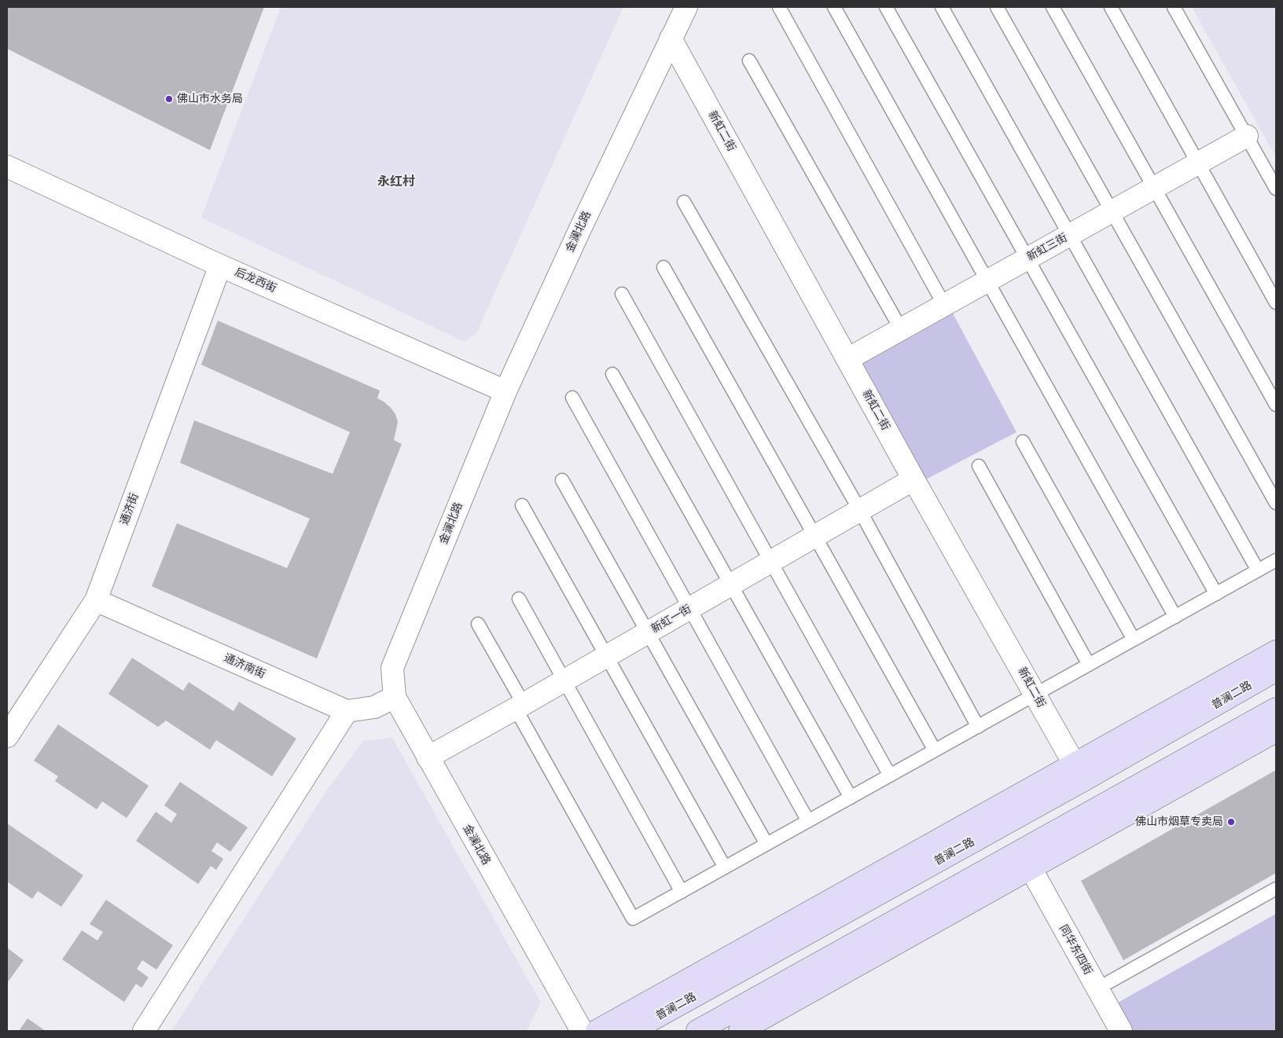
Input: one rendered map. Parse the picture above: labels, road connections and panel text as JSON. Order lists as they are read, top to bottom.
{
  "streets": {
    "main road": ["普澜二路"],
    "street": [
      "新虹二街",
      "金澜北路",
      "新虹三街",
      "后龙西街",
      "通济街",
      "新虹一街",
      "通济南街",
      "同华东四街"
    ]
  },
  "crossings": [
    ["新虹二街", "金澜北路"],
    ["新虹二街", "新虹三街"],
    ["新虹二街", "新虹一街"],
    ["新虹二街", "普澜二路"],
    ["金澜北路", "后龙西街"],
    ["金澜北路", "新虹一街"],
    ["后龙西街", "通济街"],
    ["通济街", "通济南街"]
  ],
  "districts": ["永红村"],
  "places": ["佛山市水务局", "佛山市烟草专卖局"]
}
